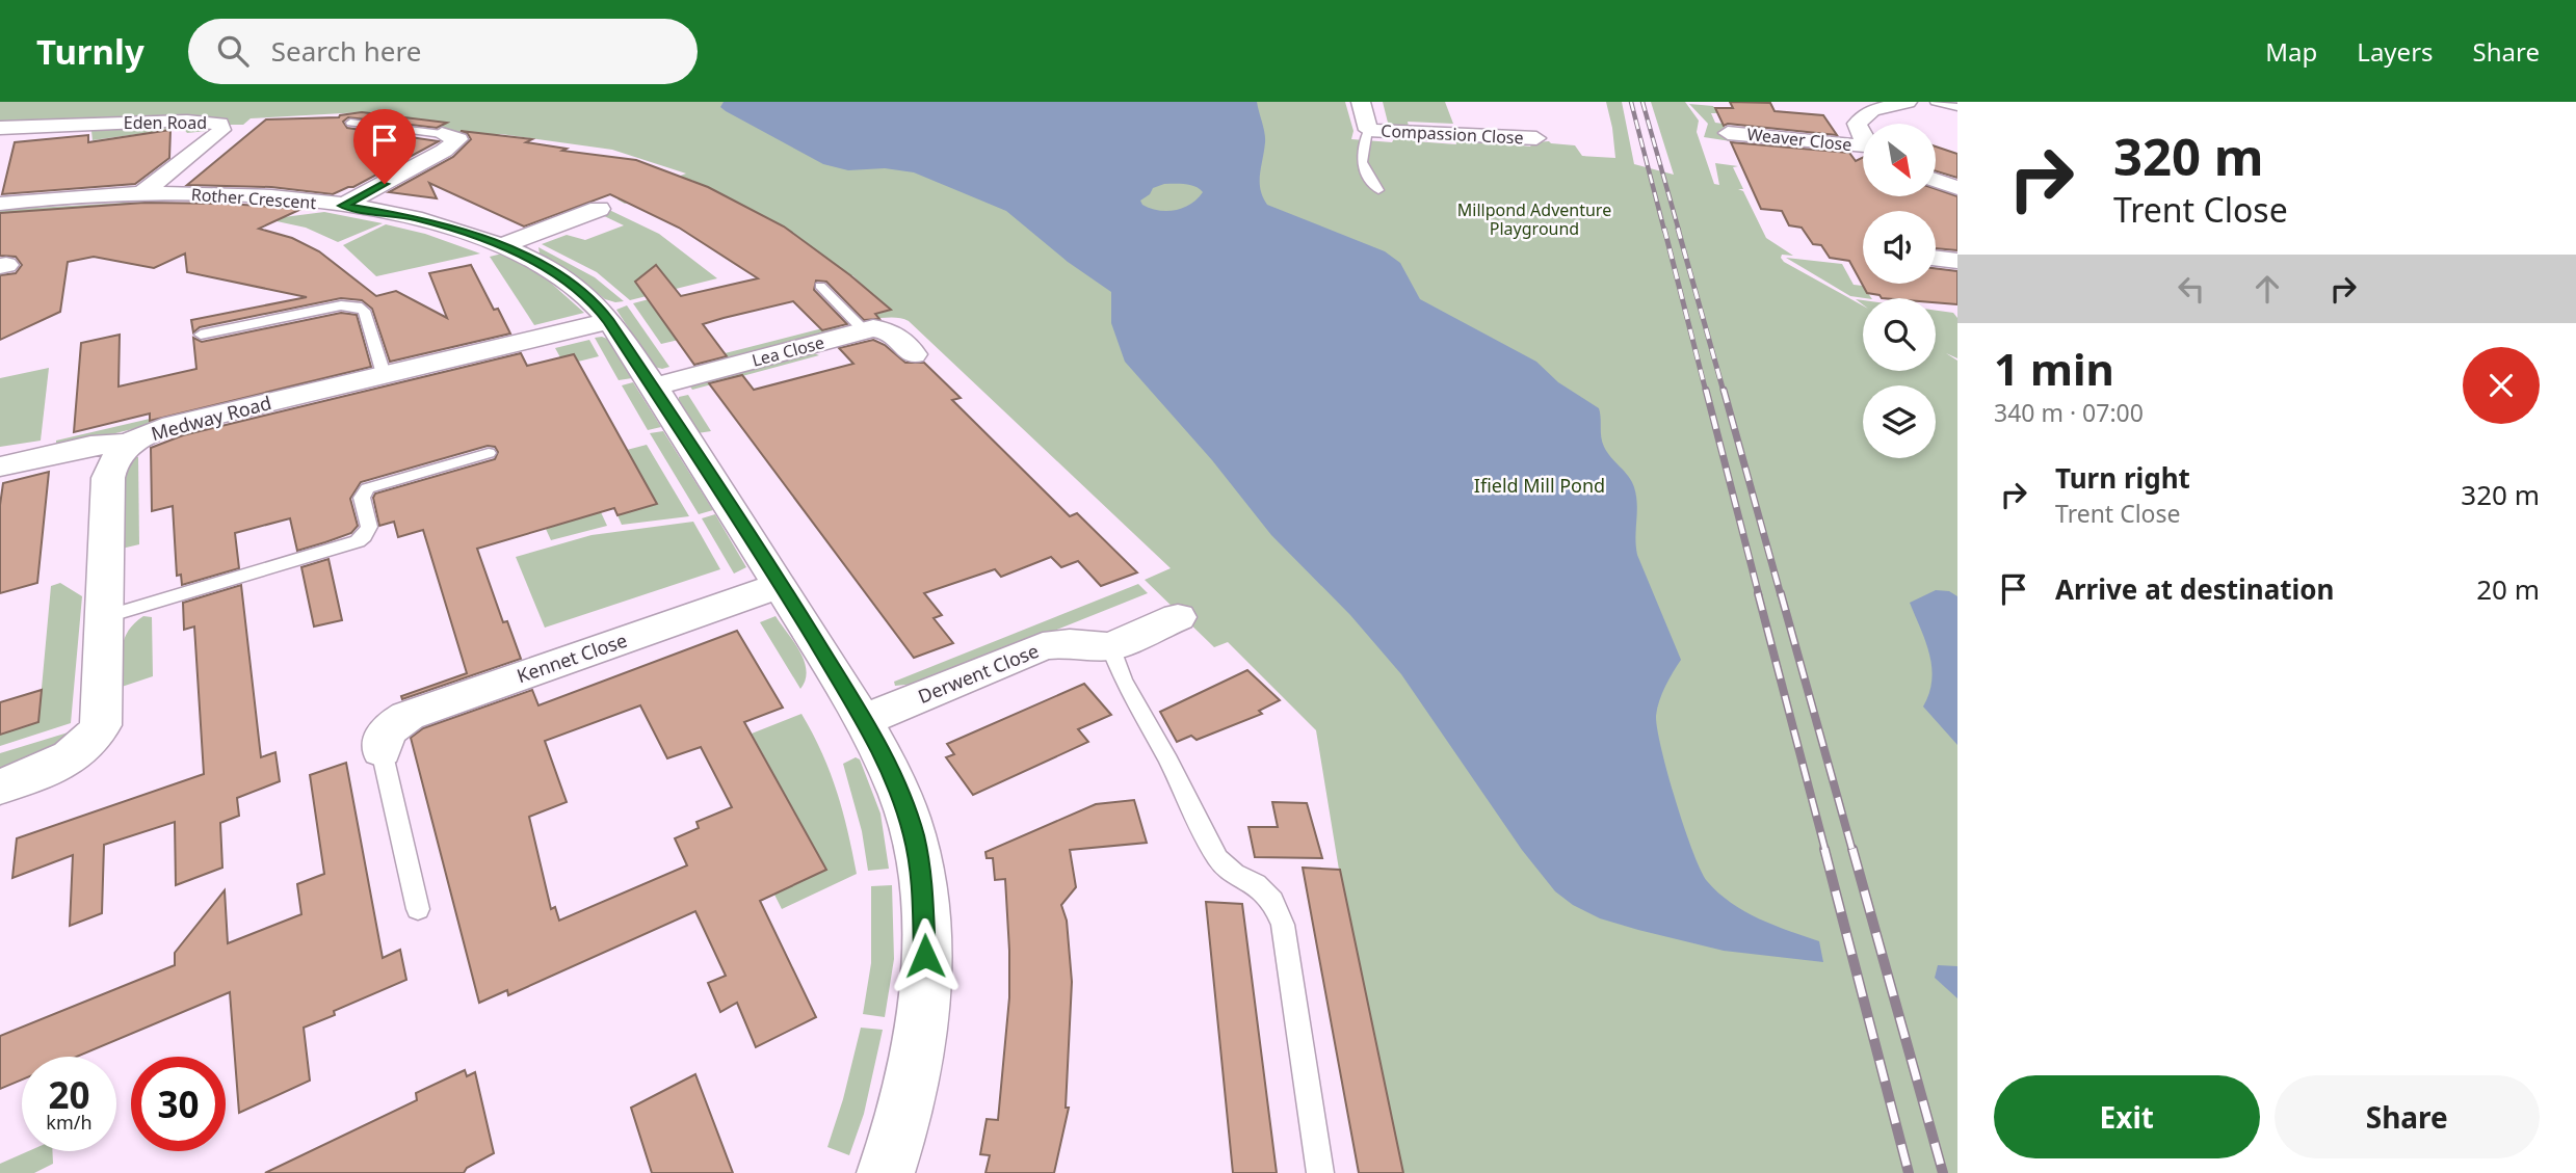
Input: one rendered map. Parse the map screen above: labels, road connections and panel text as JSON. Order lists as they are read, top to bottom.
{
  "streets": {
    "street": [
      "Eden Road",
      "Compassion Close",
      "Weaver Close",
      "Rother Crescent",
      "Lea Close",
      "Medway Road",
      "Kennet Close",
      "Derwent Close"
    ]
  },
  "crossings": [
    ["Eden Road", "Rother Crescent"],
    ["Rother Crescent", "Lea Close"],
    ["Rother Crescent", "Medway Road"],
    ["Rother Crescent", "Kennet Close"],
    ["Rother Crescent", "Derwent Close"]
  ],
  "parks": ["Millpond Adventure Playground", "Ifield Mill Pond"],
  "north": "bottom right",
  "page": {
    "header": "Turnly",
    "search": "Search here",
    "nav": ["Map", "Layers", "Share"],
    "turn": ["320 m", "Trent Close"],
    "heading": ["1 min", "340 m · 07:00"],
    "list": [
      {
        "name": "Turn right",
        "note": "Trent Close",
        "value": "320 m"
      },
      {
        "name": "Arrive at destination",
        "value": "20 m"
      }
    ],
    "speed": "20 km/h",
    "limit": "30",
    "buttons": ["Exit", "Share"]
  }
}
